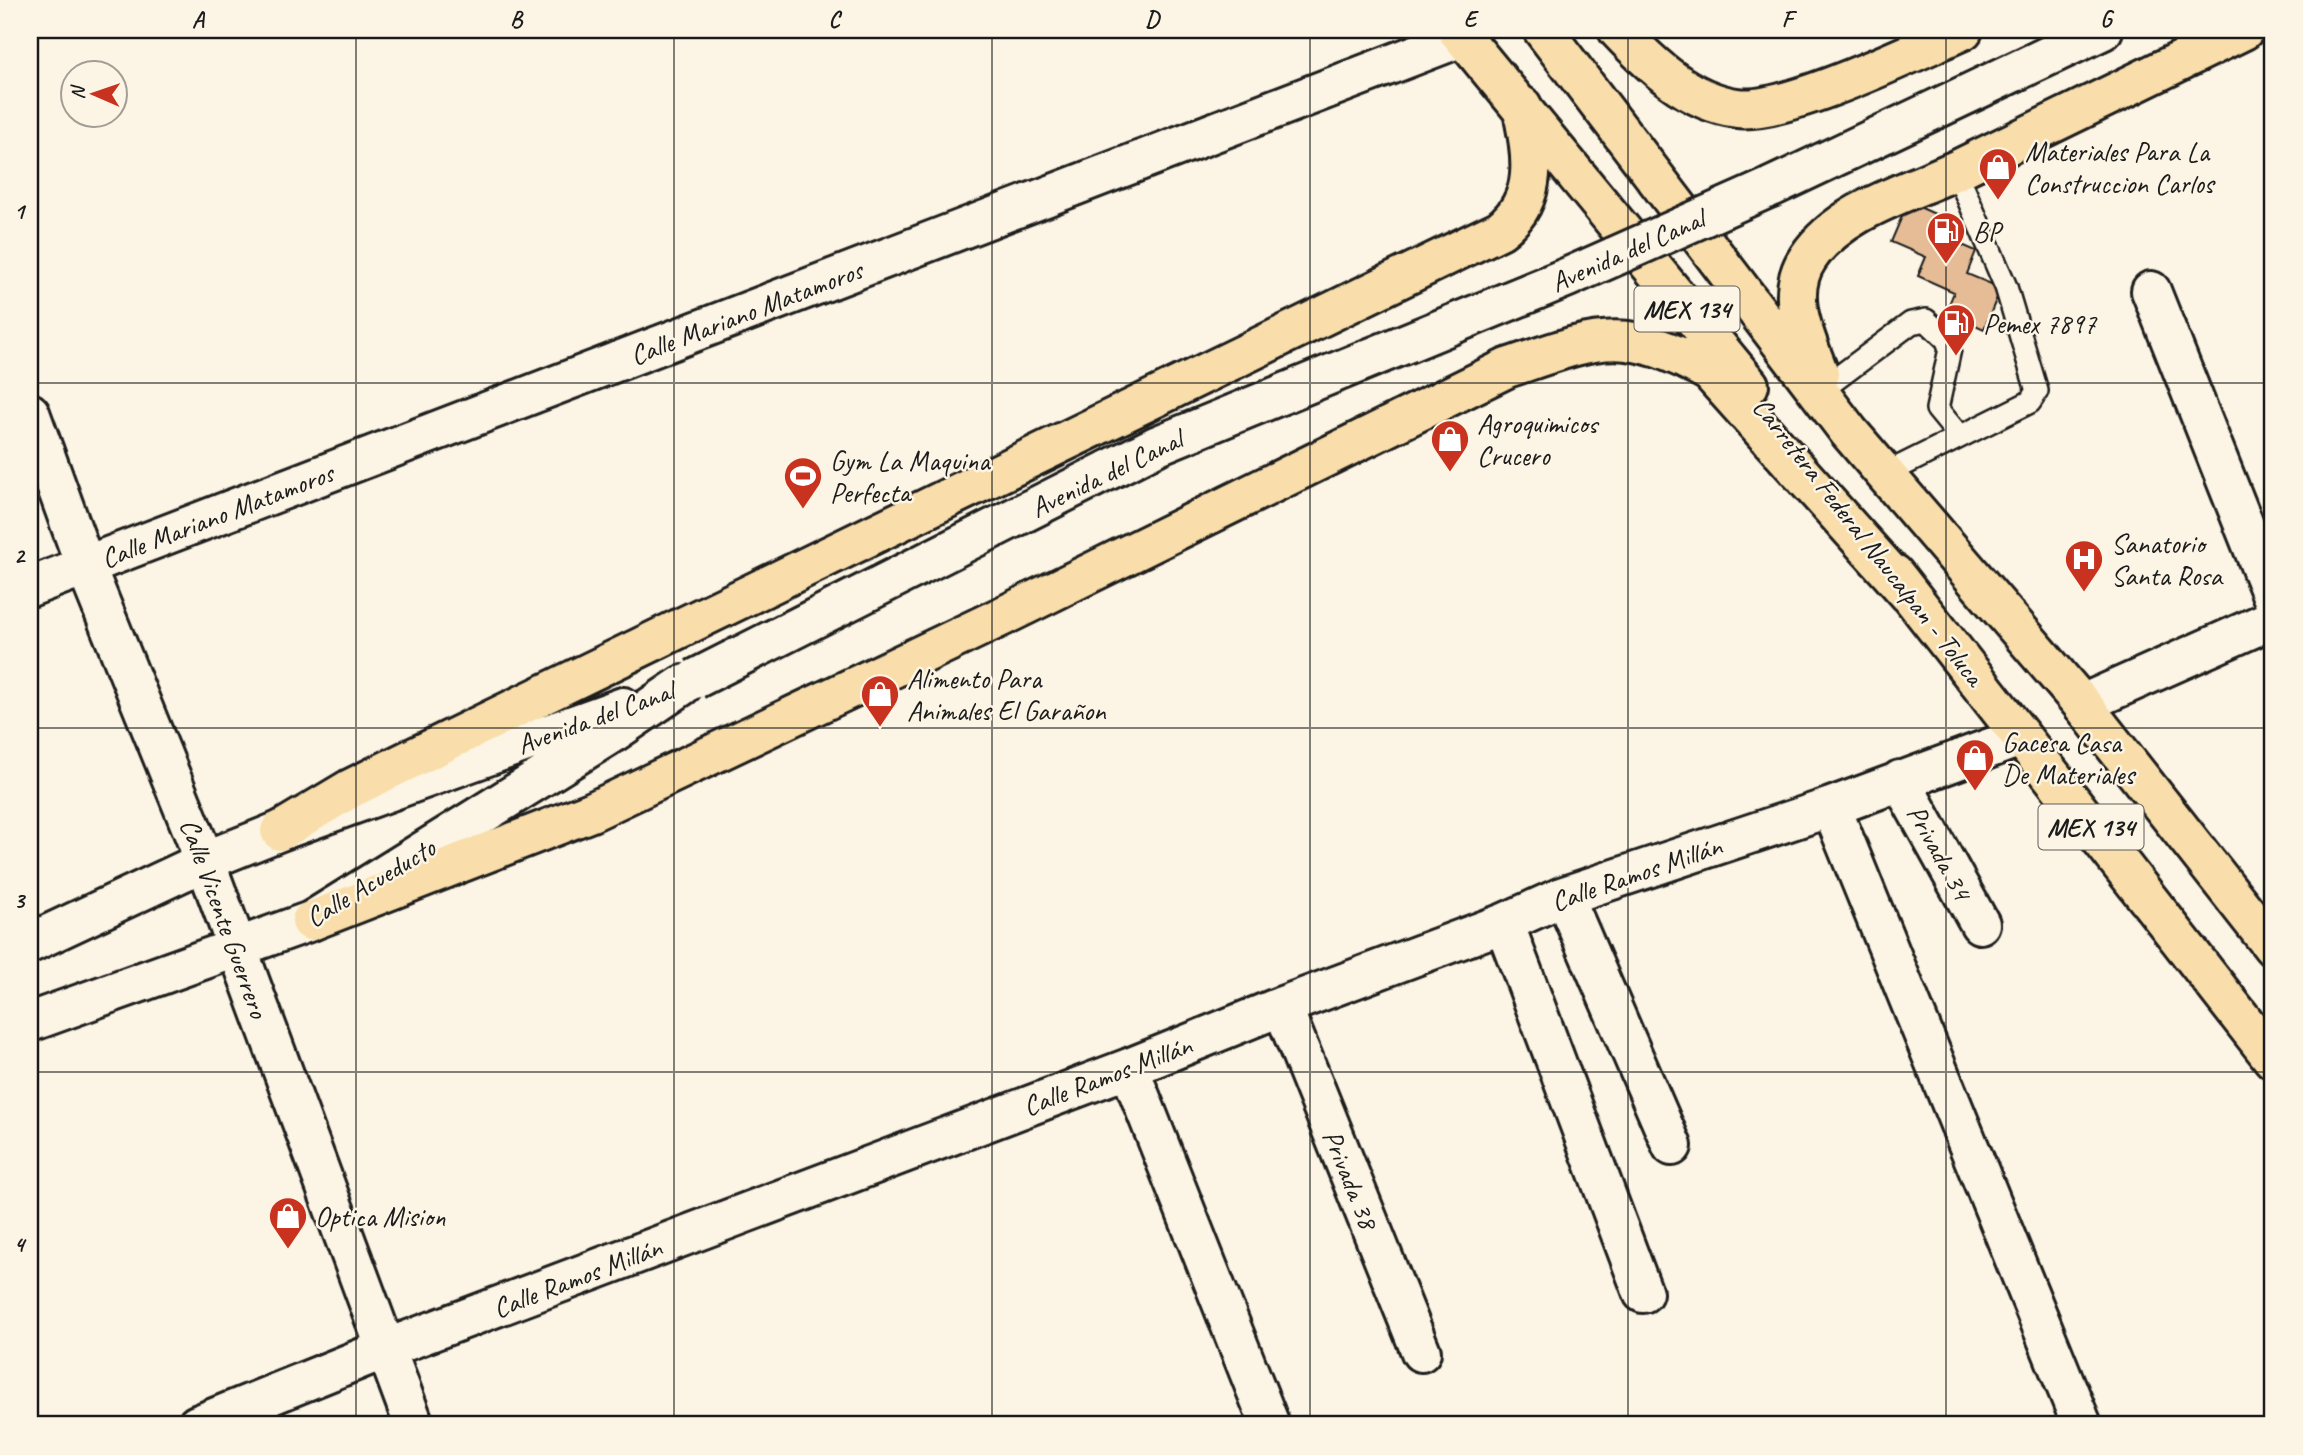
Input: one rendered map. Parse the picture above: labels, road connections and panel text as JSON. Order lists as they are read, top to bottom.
{
  "streets": {
    "main road": ["MEX 134", "Carretera Federal Naucalpan - Toluca"],
    "street": [
      "Avenida del Canal",
      "Calle Mariano Matamoros",
      "Privada 34",
      "Calle Ramos Millán",
      "Calle Acueducto",
      "Calle Vicente Guerrero",
      "Privada 38"
    ]
  },
  "crossings": [
    ["Avenida del Canal", "Calle Acueducto"],
    ["Avenida del Canal", "Calle Vicente Guerrero"],
    ["Calle Mariano Matamoros", "Carretera Federal Naucalpan - Toluca"],
    ["Calle Mariano Matamoros", "Calle Vicente Guerrero"],
    ["Carretera Federal Naucalpan - Toluca", "Calle Ramos Millán"],
    ["Privada 34", "Calle Ramos Millán"],
    ["Calle Ramos Millán", "Calle Vicente Guerrero"],
    ["Calle Ramos Millán", "Privada 38"],
    ["Calle Acueducto", "Calle Vicente Guerrero"]
  ],
  "places": {
    "shop": [
      "Materiales Para La Construccion Carlos",
      "Agroquimicos Crucero",
      "Alimento Para Animales El Garañon",
      "Gacesa Casa De Materiales",
      "Optica Mision"
    ],
    "fuel station": ["BP", "Pemex 7897"],
    "sports": ["Gym La Maquina Perfecta"],
    "hospital": ["Sanatorio Santa Rosa"]
  },
  "north": "left",
  "grid": {
    "columns": [
      "A",
      "B",
      "C",
      "D",
      "E",
      "F",
      "G"
    ],
    "rows": [
      "1",
      "2",
      "3",
      "4"
    ]
  }
}
